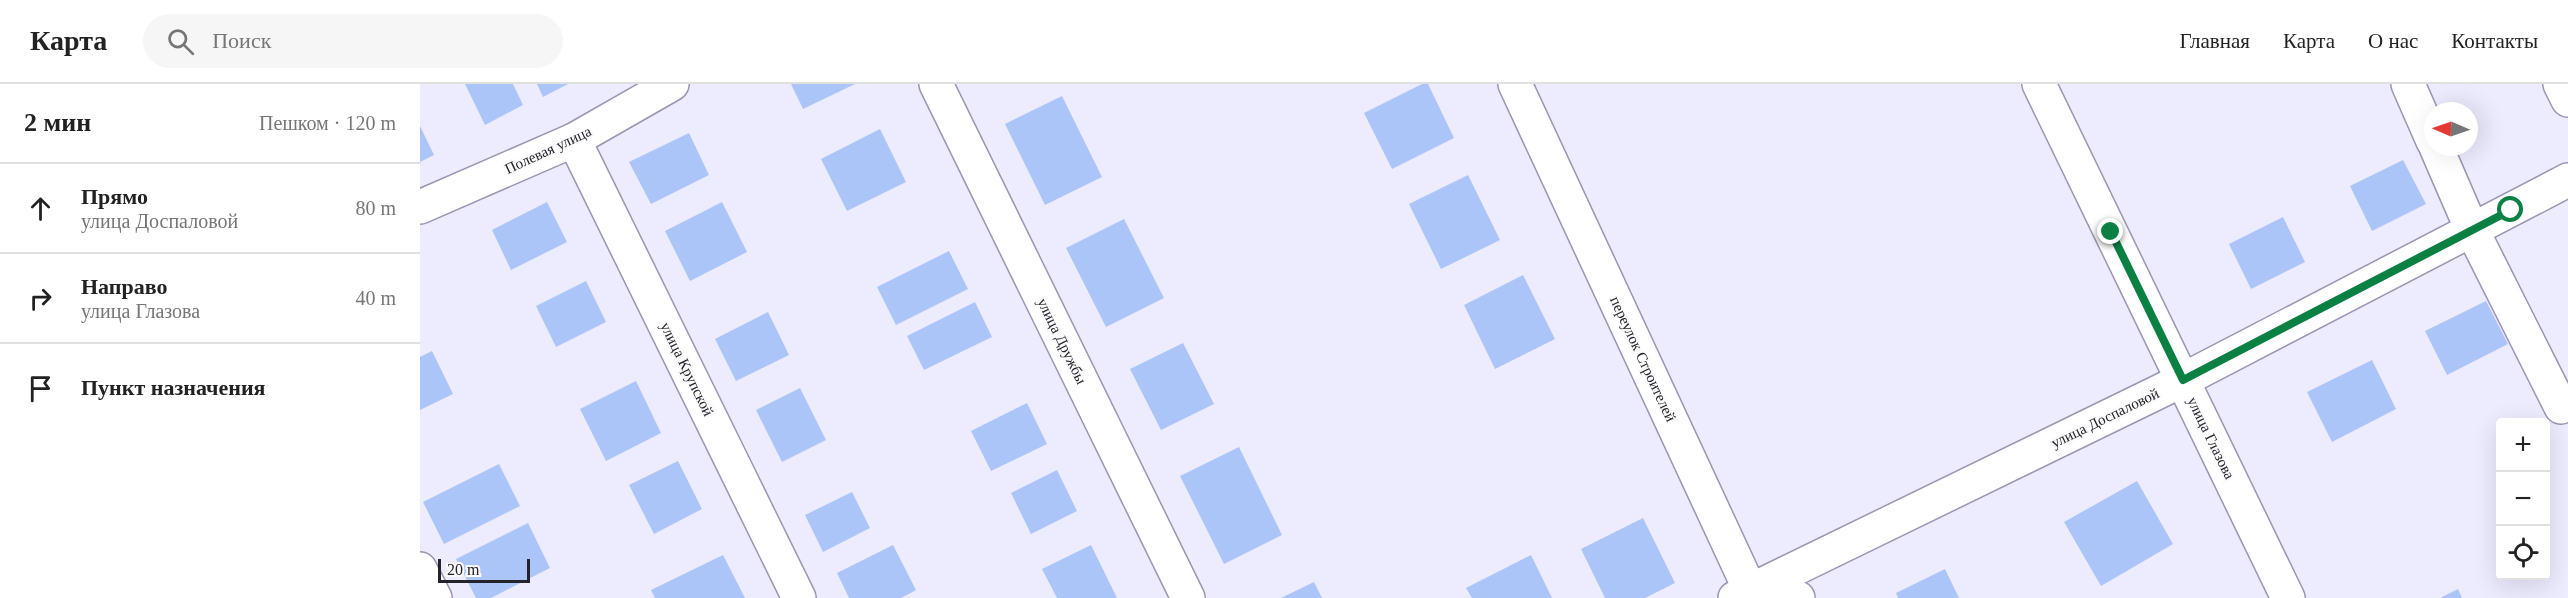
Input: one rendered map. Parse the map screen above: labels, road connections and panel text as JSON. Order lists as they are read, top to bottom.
{
  "streets": {
    "street": [
      "Полевая улица",
      "улица Дружбы",
      "переулок Строителей",
      "улица Крупской",
      "улица Доспаловой",
      "улица Глазова"
    ]
  },
  "crossings": [
    ["Полевая улица", "улица Крупской"],
    ["переулок Строителей", "улица Доспаловой"],
    ["улица Доспаловой", "улица Глазова"]
  ],
  "scale_bar": "20 m",
  "north": "left",
  "page": {
    "header": "Карта",
    "search": "Поиск",
    "nav": [
      "Главная",
      "Карта",
      "О нас",
      "Контакты"
    ],
    "heading": ["2 мин", "Пешком · 120 m"],
    "list": [
      ["Прямо", "улица Доспаловой", "80 m"],
      ["Направо", "улица Глазова", "40 m"],
      "Пункт назначения"
    ],
    "map_buttons": ["+", "−"],
    "scale": "20 m"
  }
}
